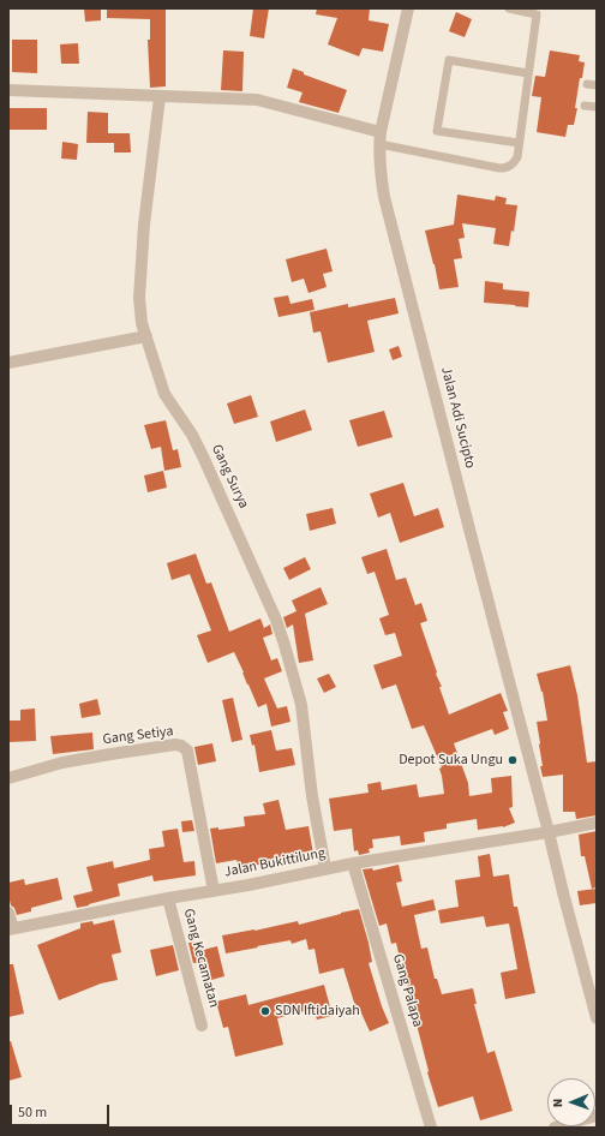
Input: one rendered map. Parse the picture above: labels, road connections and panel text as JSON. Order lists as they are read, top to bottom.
{
  "streets": {
    "street": [
      "Jalan Adi Sucipto",
      "Gang Surya",
      "Gang Setiya",
      "Jalan Bukittilung",
      "Gang Kecamatan",
      "Gang Palapa"
    ]
  },
  "crossings": [
    ["Jalan Adi Sucipto", "Jalan Bukittilung"],
    ["Gang Surya", "Jalan Bukittilung"],
    ["Gang Setiya", "Jalan Bukittilung"],
    ["Jalan Bukittilung", "Gang Kecamatan"],
    ["Jalan Bukittilung", "Gang Palapa"]
  ],
  "places": ["Depot Suka Ungu", "SDN Iftidaiyah"],
  "scale_bar": "50 m",
  "north": "left"
}
